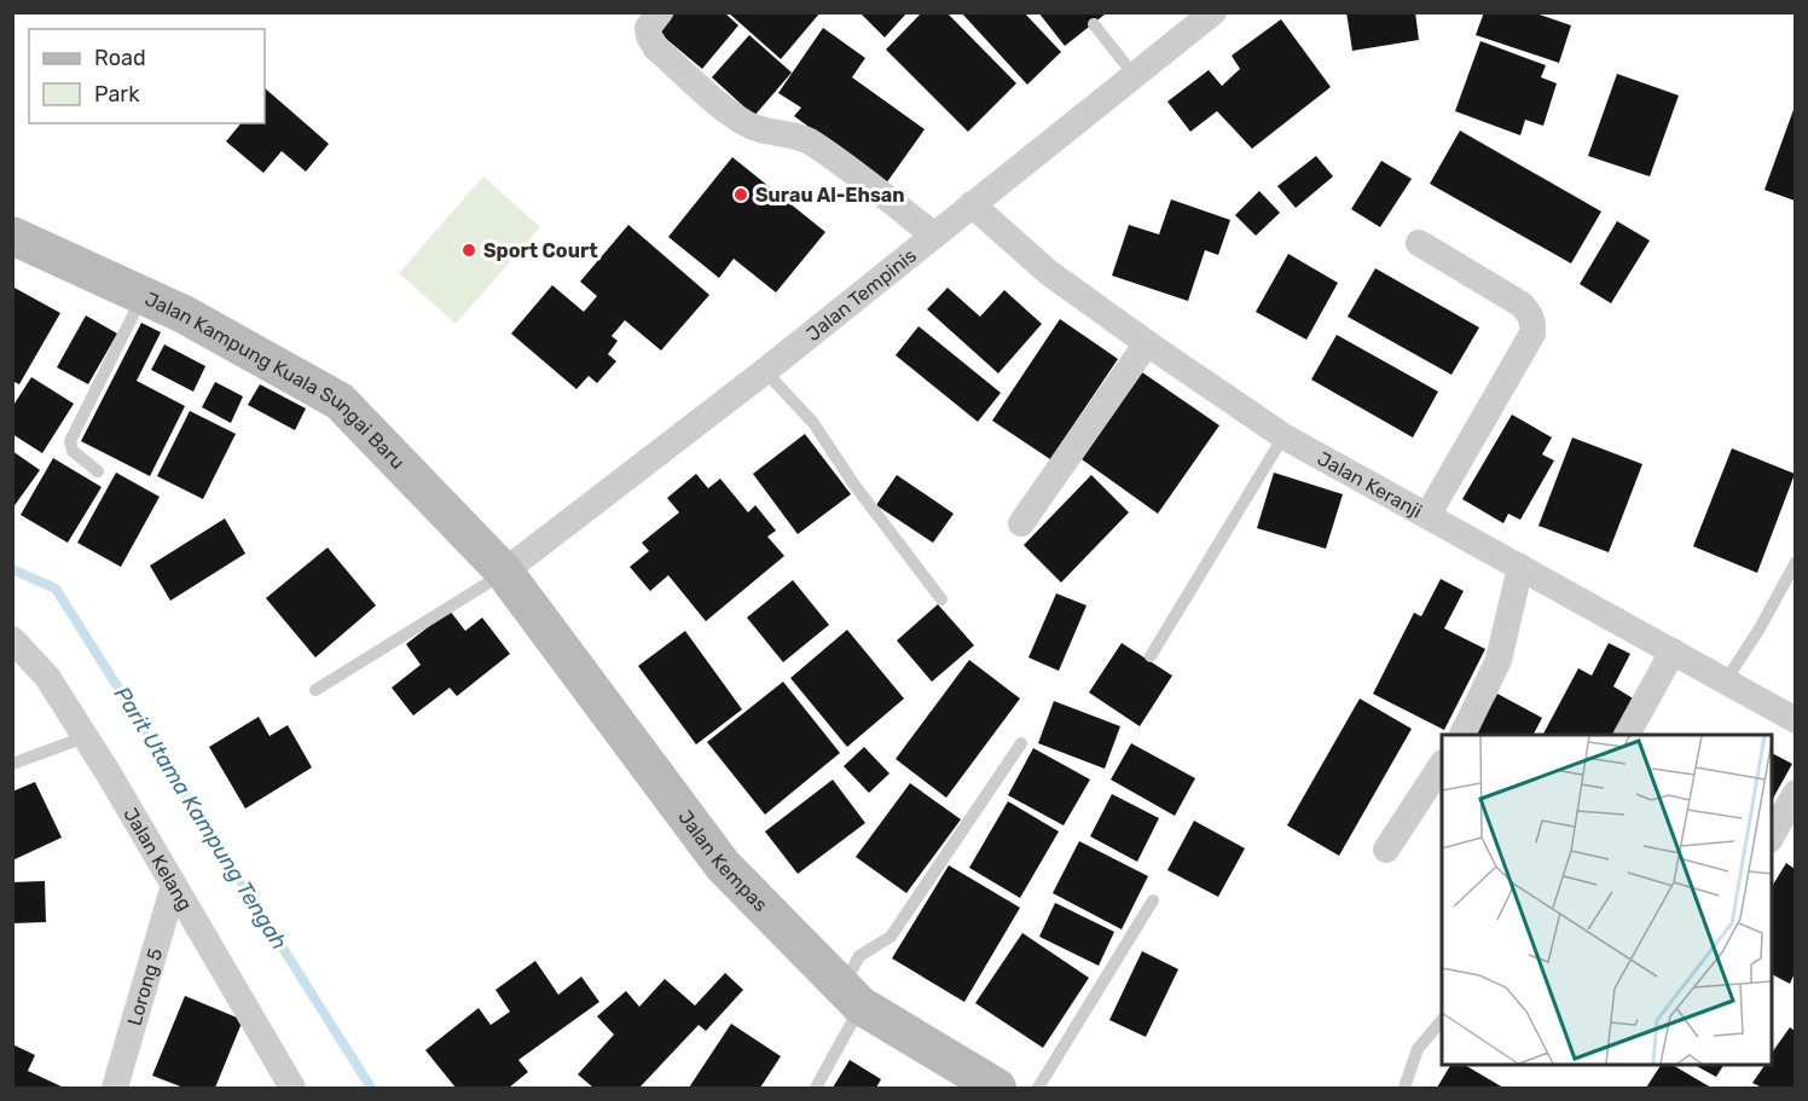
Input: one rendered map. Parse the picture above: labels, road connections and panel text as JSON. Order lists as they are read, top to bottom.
{
  "streets": {
    "street": [
      "Jalan Tempinis",
      "Jalan Kampung Kuala Sungai Baru",
      "Jalan Keranji",
      "Jalan Kempas",
      "Jalan Kelang",
      "Lorong 5"
    ]
  },
  "crossings": [
    ["Jalan Tempinis", "Jalan Kampung Kuala Sungai Baru"],
    ["Jalan Tempinis", "Jalan Keranji"],
    ["Jalan Tempinis", "Jalan Kempas"],
    ["Jalan Kampung Kuala Sungai Baru", "Jalan Kempas"],
    ["Jalan Kelang", "Lorong 5"]
  ],
  "water": ["Parit Utama Kampung Tengah"],
  "places": ["Surau Al-Ehsan", "Sport Court"],
  "legend": ["Road", "Park"]
}
